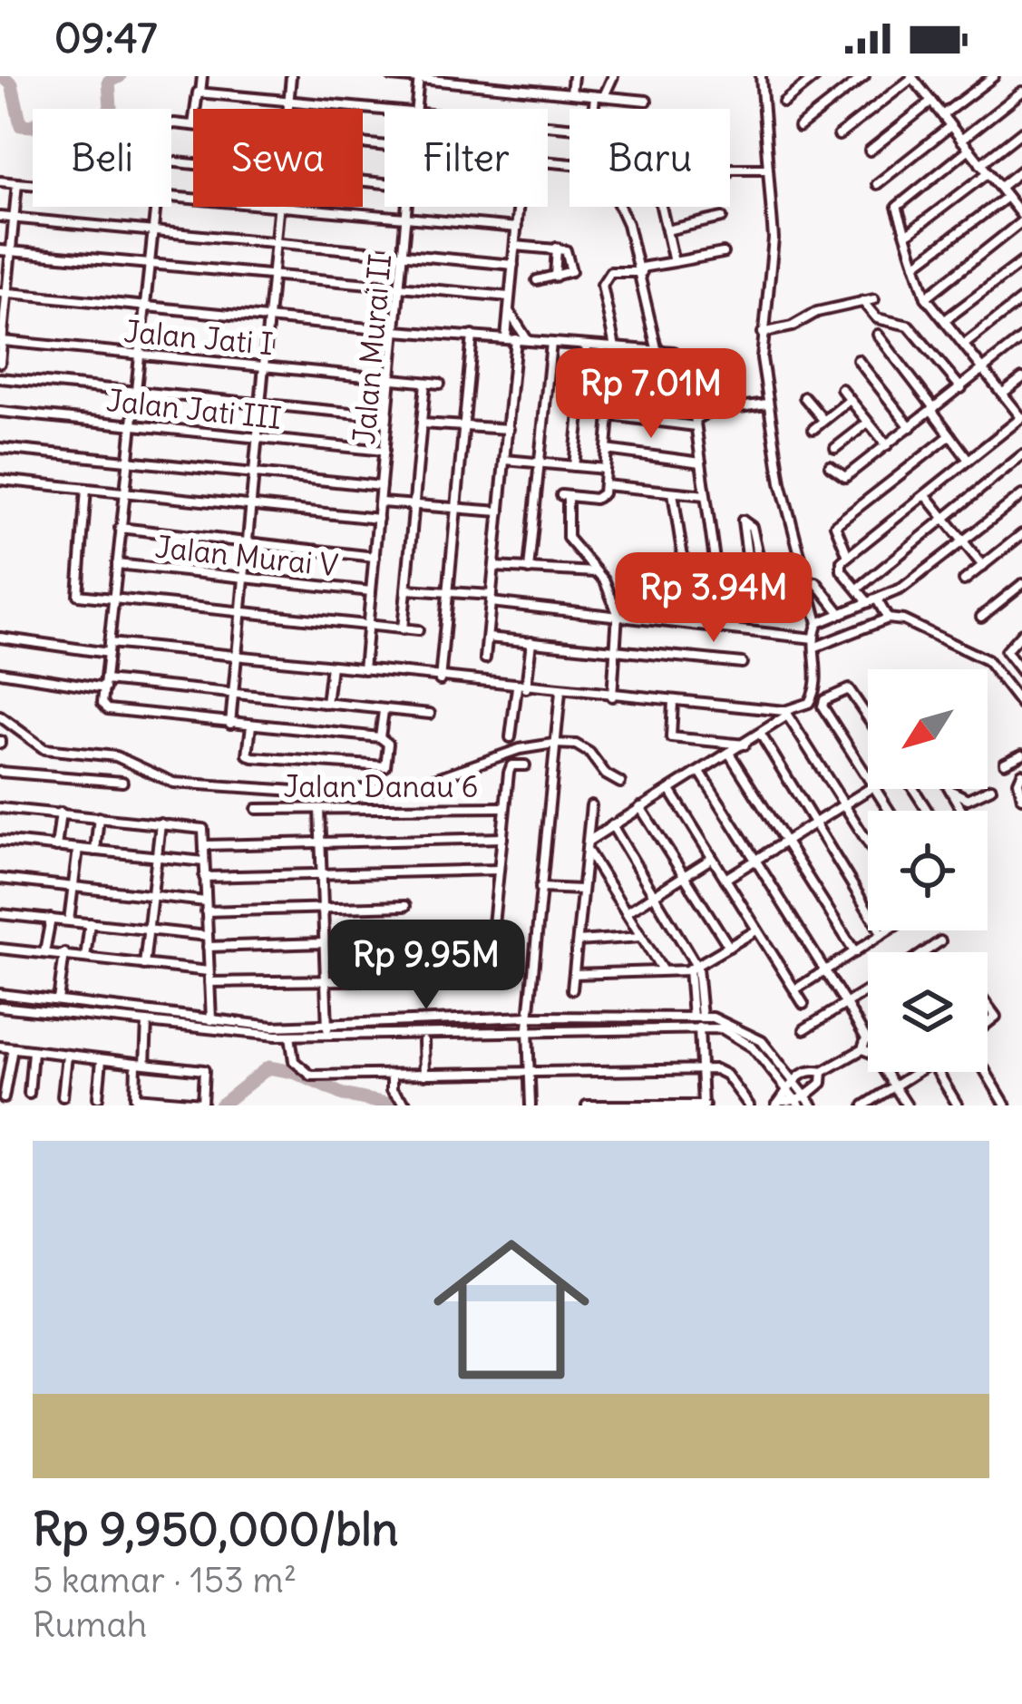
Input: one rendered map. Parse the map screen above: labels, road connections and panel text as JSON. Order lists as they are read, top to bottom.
{
  "streets": {
    "street": [
      "Jalan Jati I",
      "Jalan Murai II",
      "Jalan Jati III",
      "Jalan Murai V",
      "Jalan Danau 6"
    ]
  },
  "crossings": [
    ["Jalan Jati I", "Jalan Murai II"],
    ["Jalan Murai II", "Jalan Jati III"],
    ["Jalan Murai II", "Jalan Murai V"]
  ],
  "north": "bottom left",
  "page": {
    "status": "09:47",
    "chip": [
      "Beli",
      "Sewa",
      "Filter",
      "Baru"
    ],
    "price": ["Rp 7.01M", "Rp 3.94M", "Rp 9.95M"],
    "list": [
      {
        "name": "Rp 9,950,000/bln",
        "note": "5 kamar · 153 m² · Rumah"
      }
    ]
  }
}
